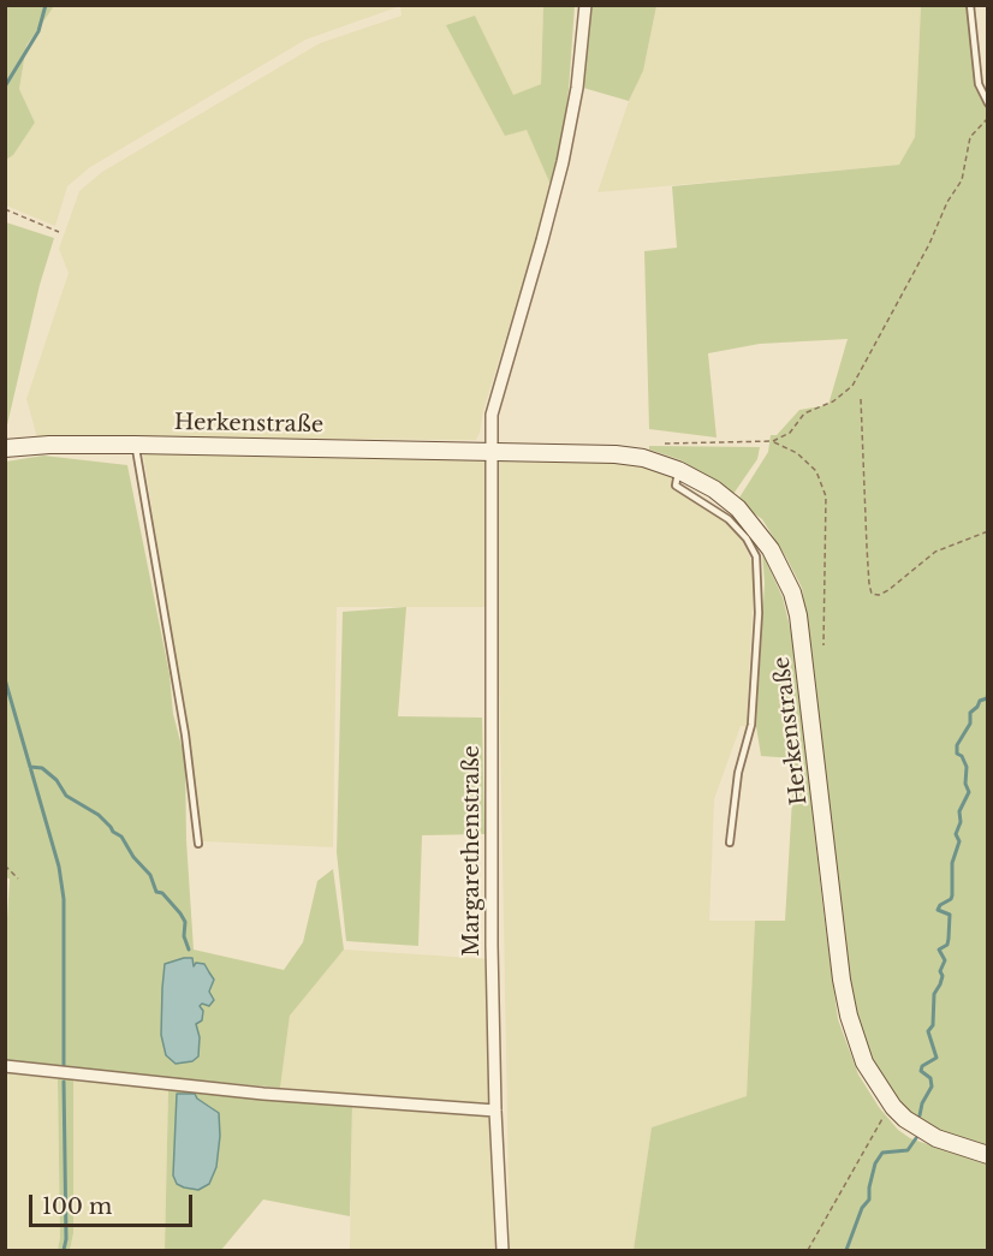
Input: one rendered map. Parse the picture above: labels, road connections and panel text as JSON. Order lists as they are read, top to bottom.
{
  "streets": {
    "main road": ["Herkenstraße"],
    "street": ["Margarethenstraße"]
  },
  "crossings": [
    ["Herkenstraße", "Margarethenstraße"]
  ],
  "scale_bar": "100 m"
}
